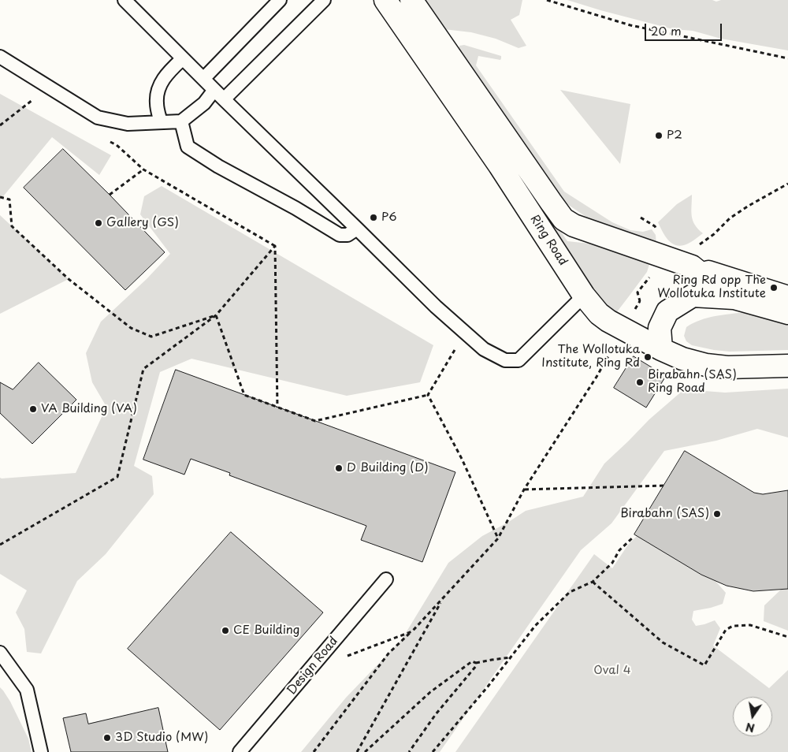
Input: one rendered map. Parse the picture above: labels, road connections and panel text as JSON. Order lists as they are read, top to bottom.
{
  "streets": {
    "street": ["Ring Road"],
    "lane": ["Design Road"]
  },
  "parks": ["Oval 4"],
  "places": [
    "P2",
    "P6",
    "Gallery (GS)",
    "Ring Rd opp The Wollotuka Institute",
    "The Wollotuka Institute, Ring Rd",
    "Birabahn (SAS) Ring Road",
    "VA Building (VA)",
    "D Building (D)",
    "Birabahn (SAS)",
    "CE Building",
    "3D Studio (MW)"
  ],
  "scale_bar": "20 m",
  "north": "bottom"
}
